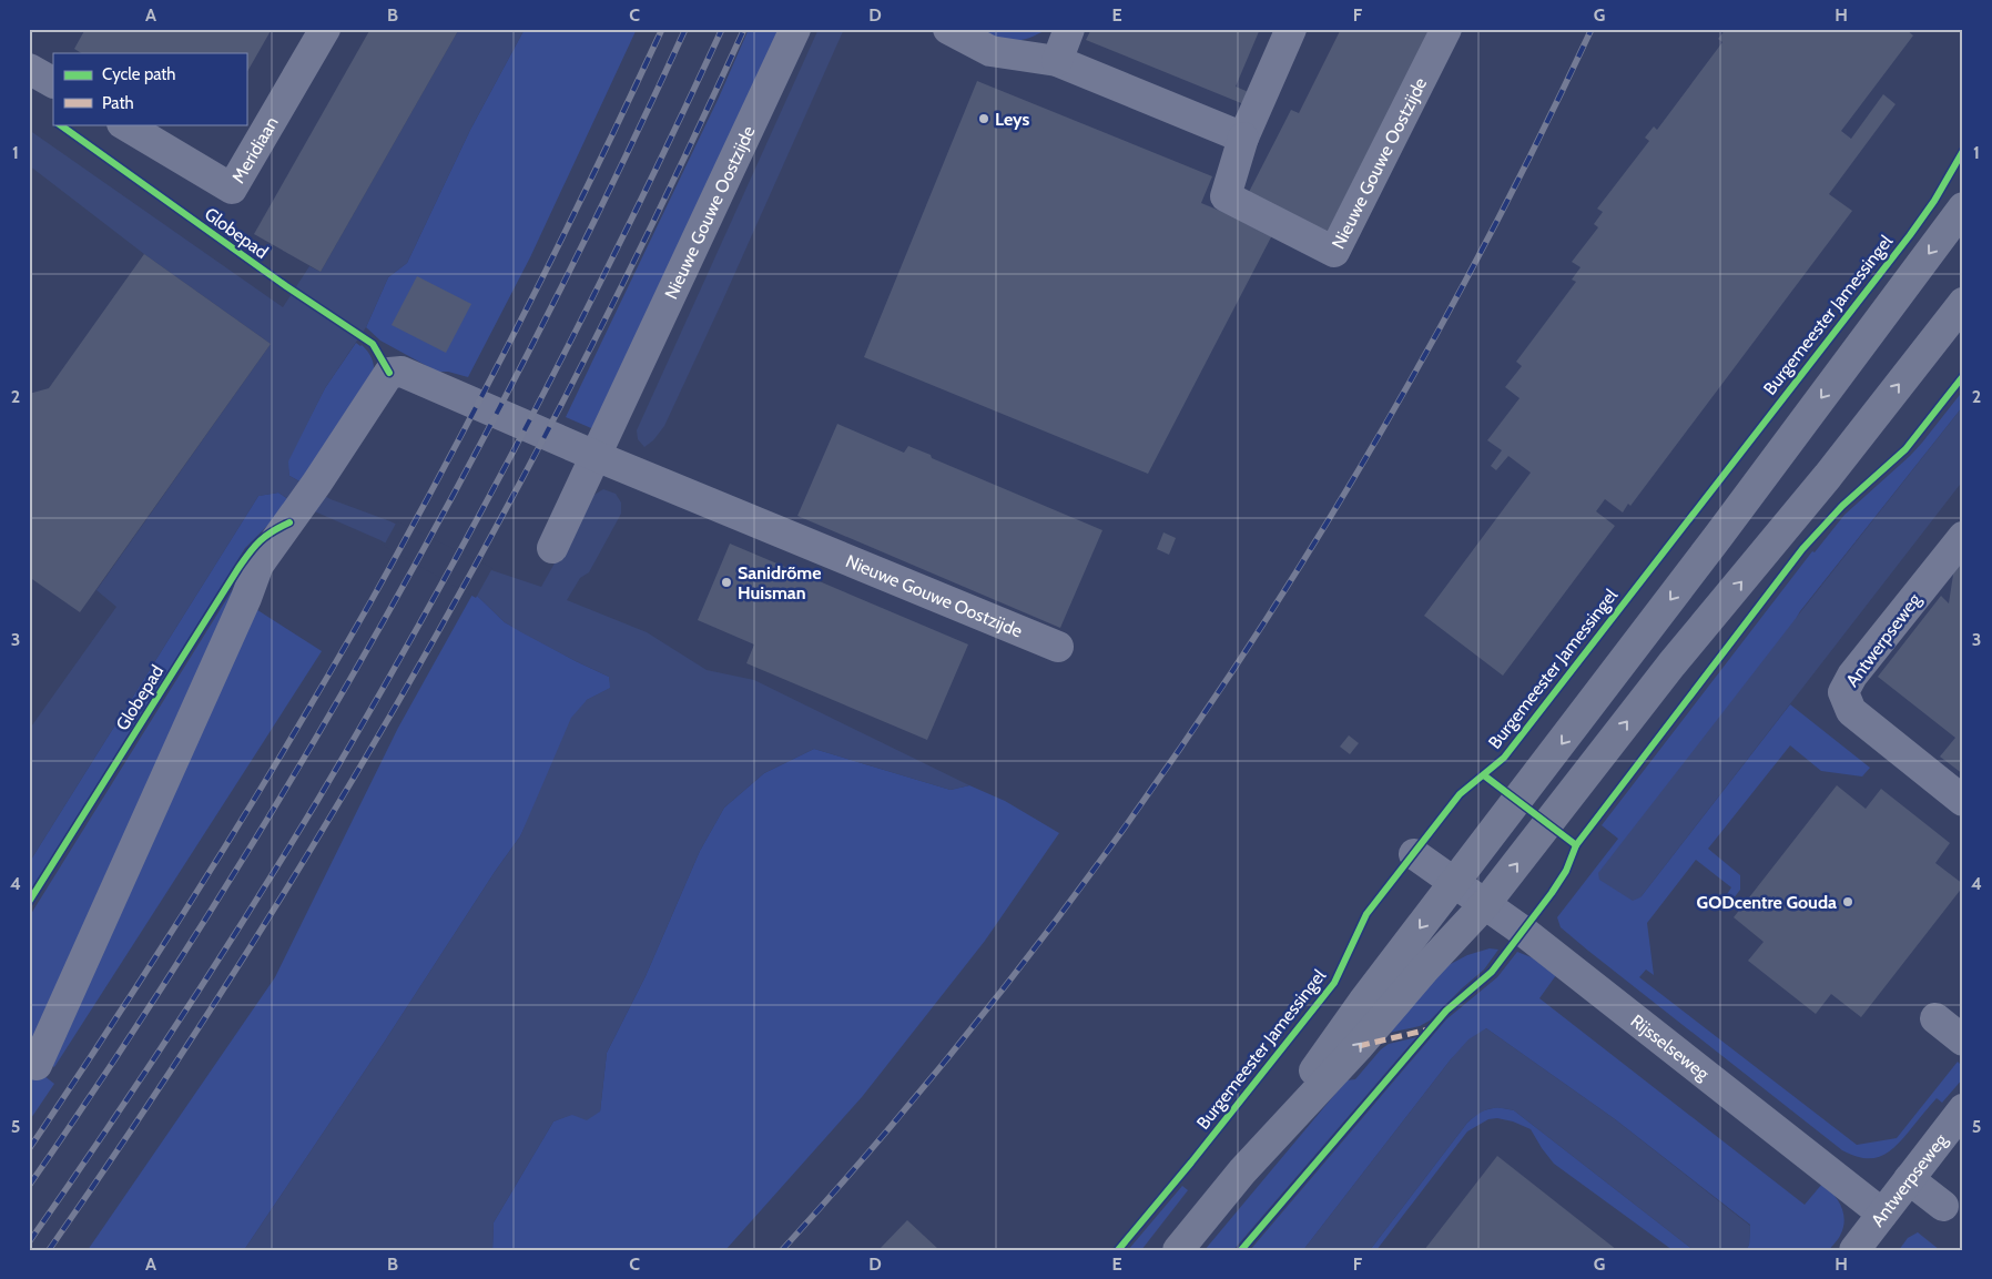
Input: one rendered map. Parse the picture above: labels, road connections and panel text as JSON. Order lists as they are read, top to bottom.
{
  "streets": {
    "street": [
      "Meridiaan",
      "Nieuwe Gouwe Oostzijde",
      "Antwerpseweg",
      "Rijsselseweg"
    ],
    "cycle path": ["Globepad", "Burgemeester Jamessingel"]
  },
  "crossings": [
    ["Antwerpseweg", "Rijsselseweg"]
  ],
  "places": ["Leys", "Sanidrõme Huisman", "GODcentre Gouda"],
  "legend": ["Cycle path", "Path"],
  "grid": {
    "columns": [
      "A",
      "B",
      "C",
      "D",
      "E",
      "F",
      "G",
      "H"
    ],
    "rows": [
      "1",
      "2",
      "3",
      "4",
      "5"
    ]
  }
}
